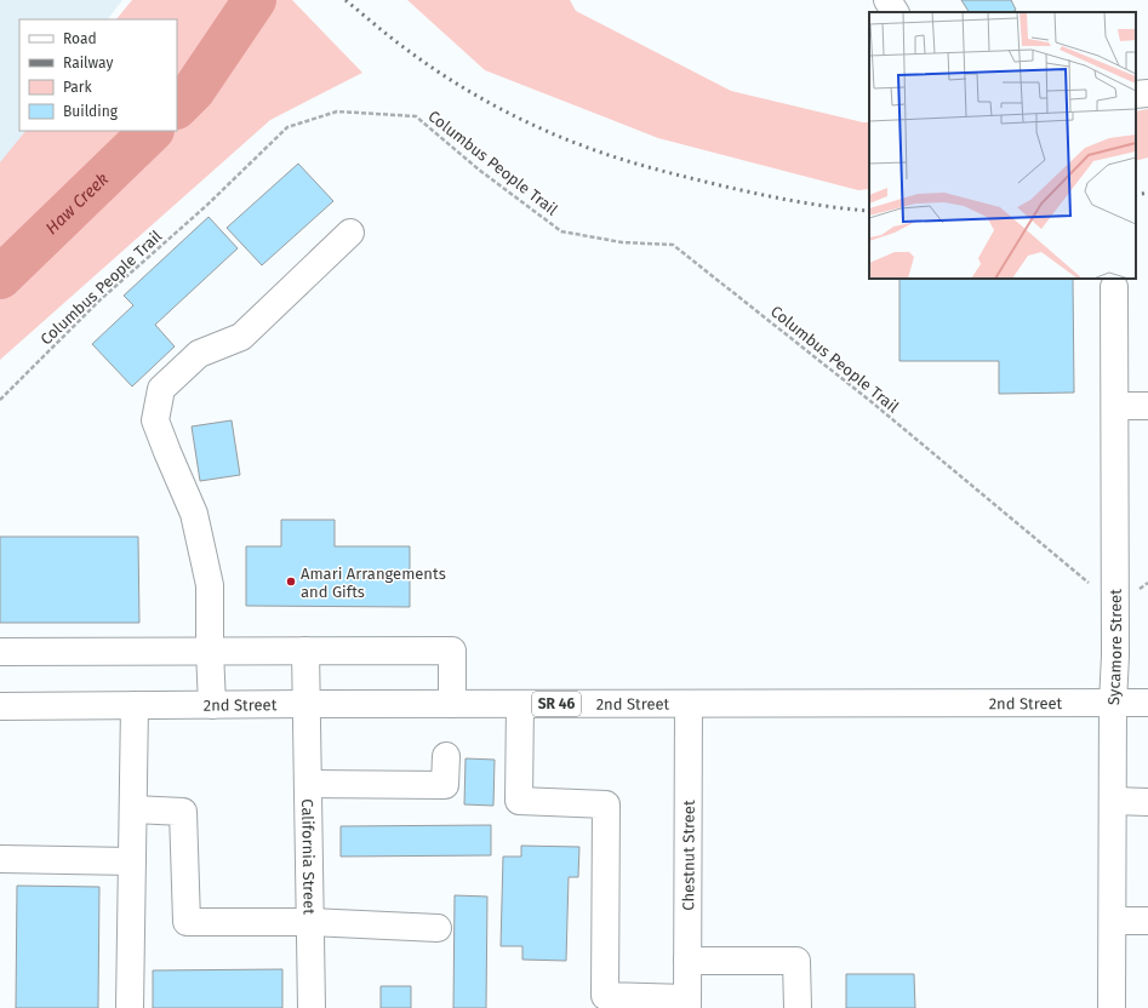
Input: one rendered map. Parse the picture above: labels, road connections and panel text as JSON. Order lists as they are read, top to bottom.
{
  "streets": {
    "main road": [
      "Sycamore Street",
      "2nd Street",
      "SR 46",
      "Chestnut Street",
      "California Street"
    ],
    "path": ["Columbus People Trail"]
  },
  "crossings": [
    ["Columbus People Trail", "Sycamore Street"],
    ["Sycamore Street", "2nd Street"],
    ["2nd Street", "Chestnut Street"],
    ["2nd Street", "California Street"]
  ],
  "water": ["Haw Creek"],
  "places": ["Amari Arrangements and Gifts"],
  "legend": [
    "Road",
    "Railway",
    "Park",
    "Building"
  ]
}
